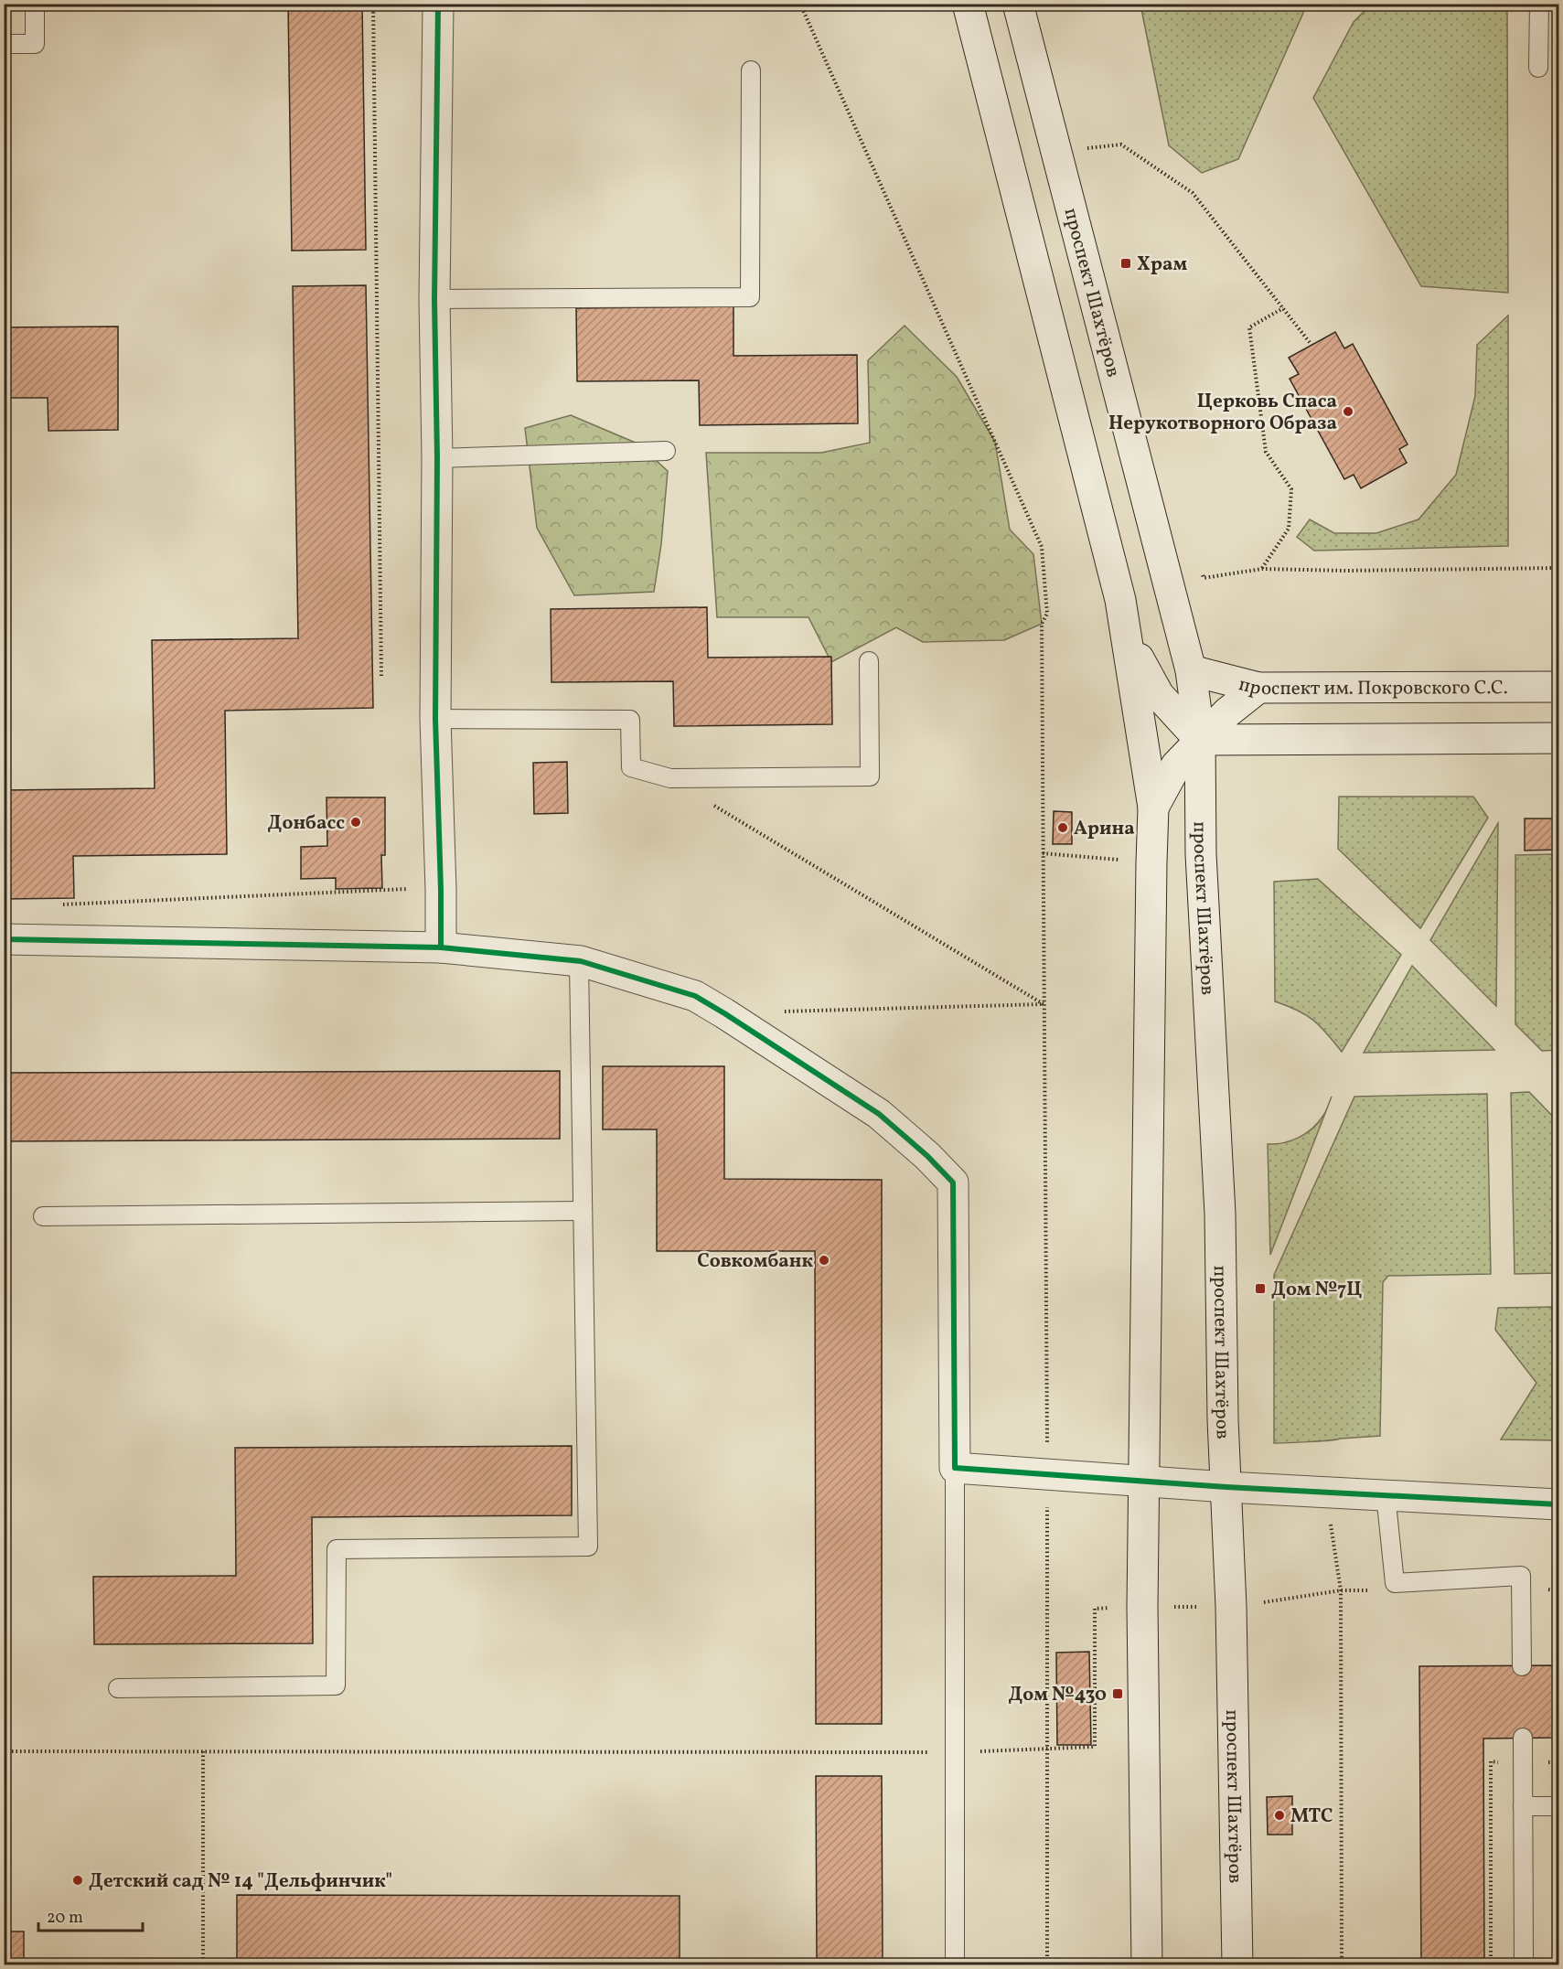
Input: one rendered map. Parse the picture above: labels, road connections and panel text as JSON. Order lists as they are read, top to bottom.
{
  "streets": {
    "street": ["проспект Шахтёров", "проспект им. Покровского С.С."]
  },
  "crossings": [
    ["проспект Шахтёров", "проспект им. Покровского С.С."]
  ],
  "places": {
    "transit": ["Храм", "Дом №7Ц", "Дом №430"],
    "other": [
      "Церковь Спаса Нерукотворного Образа",
      "Донбасс",
      "Арина",
      "Совкомбанк",
      "МТС",
      "Детский сад № 14 \"Дельфинчик\""
    ]
  },
  "scale_bar": "20 m"
}
